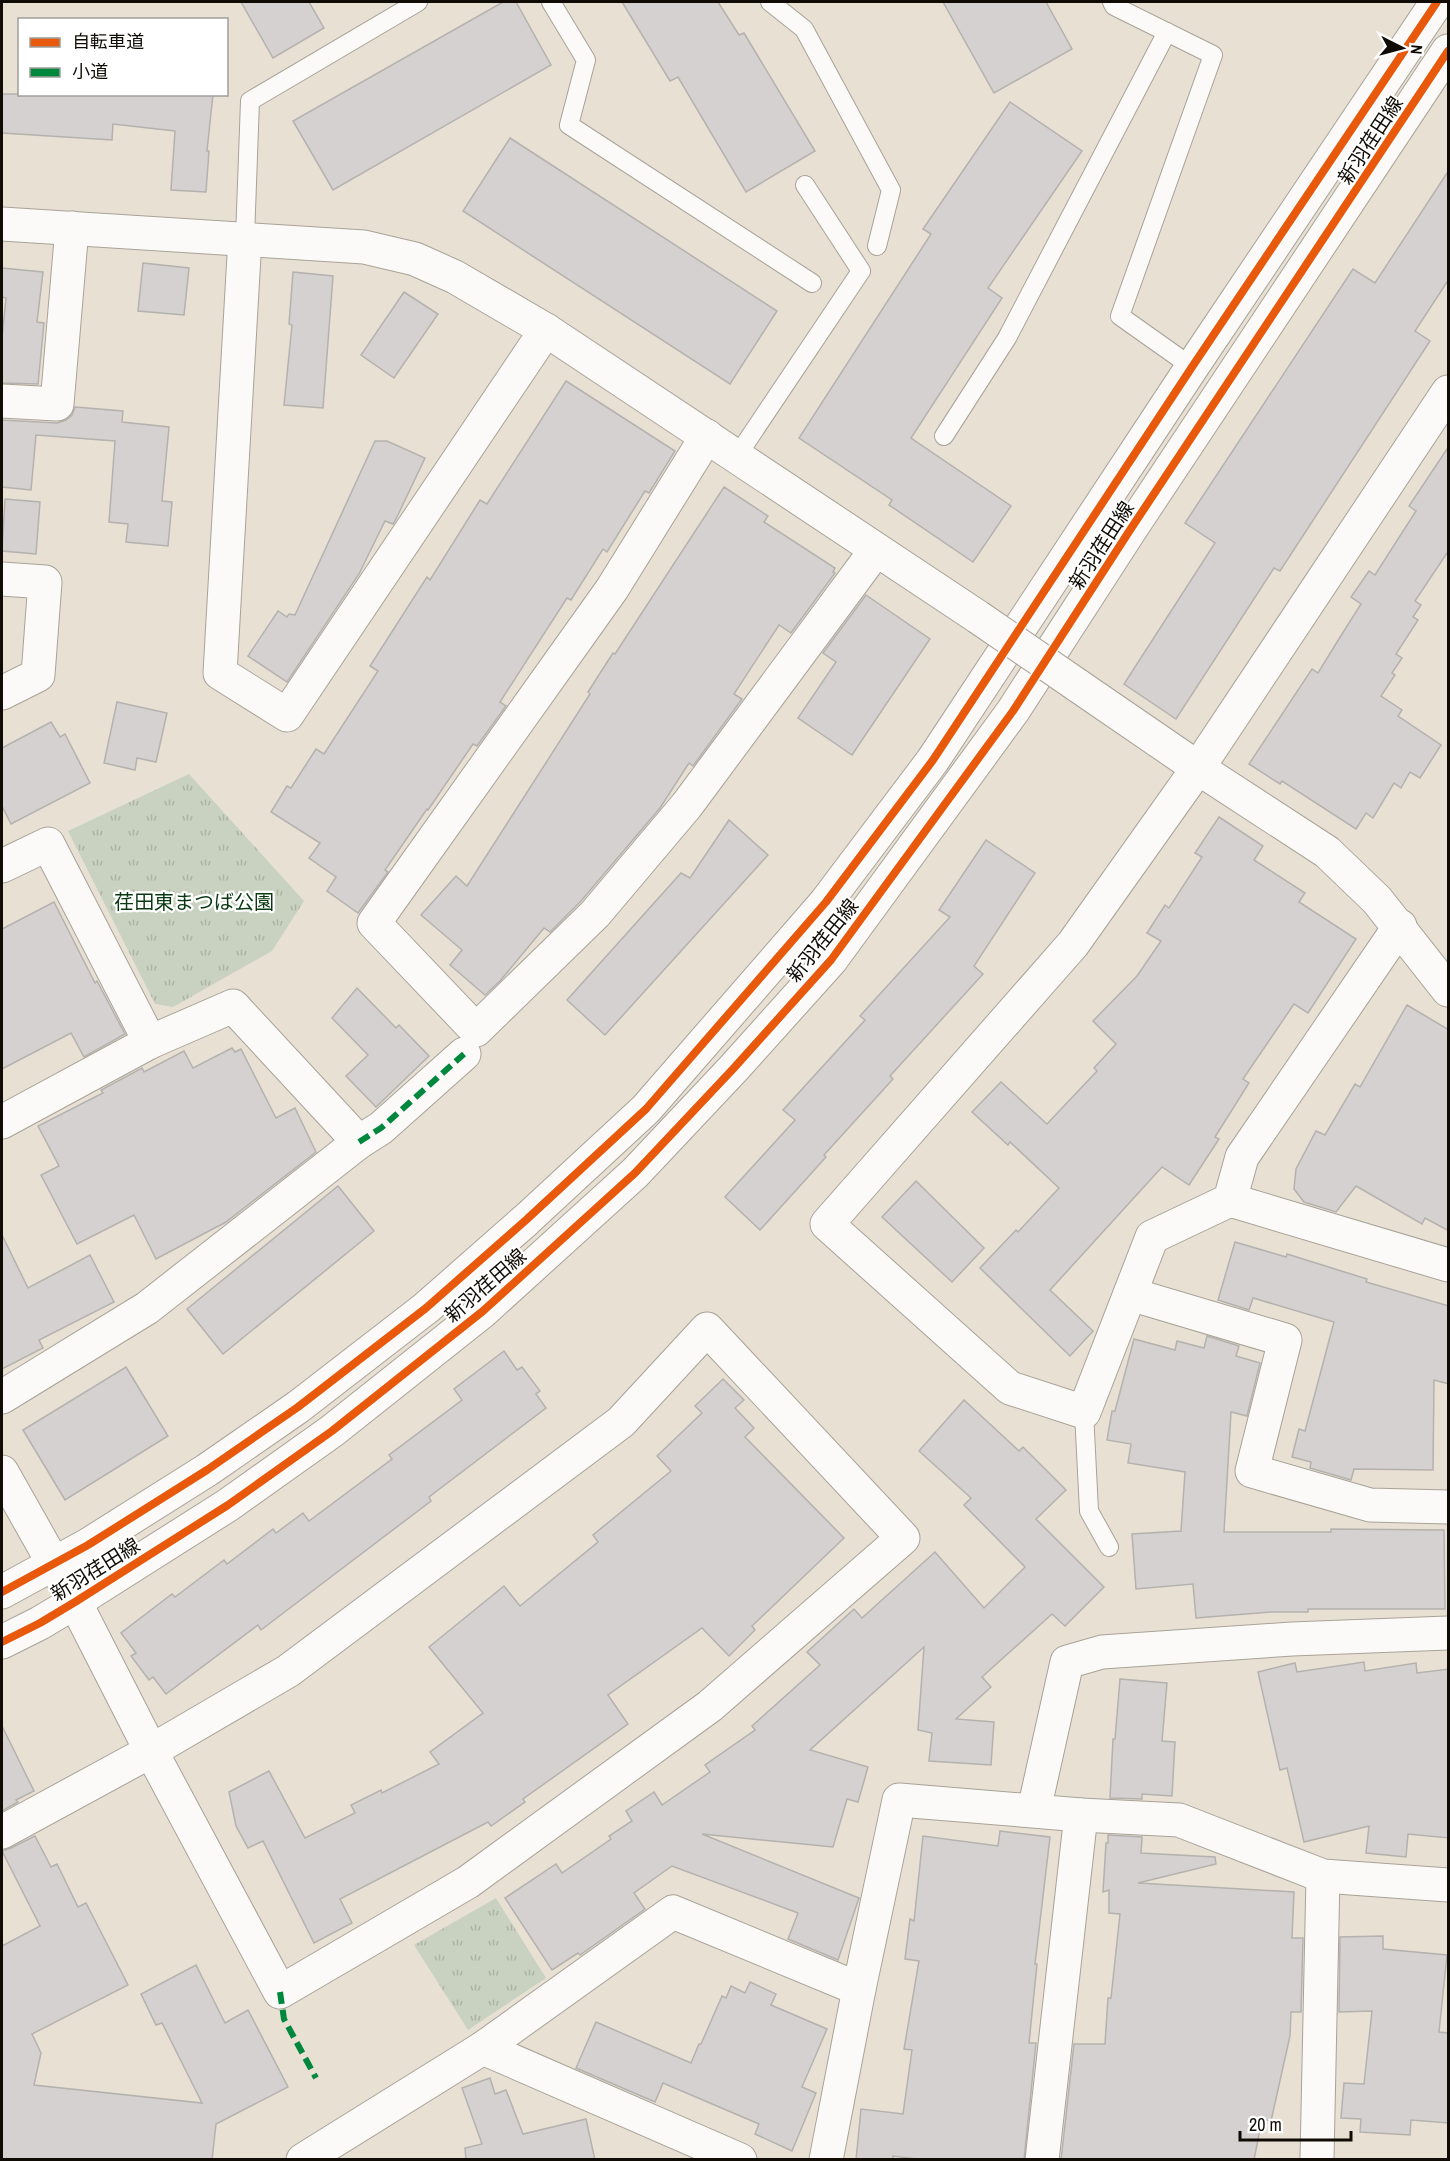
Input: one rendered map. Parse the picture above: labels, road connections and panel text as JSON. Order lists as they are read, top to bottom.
{
  "streets": {
    "street": ["新羽荏田線"]
  },
  "parks": ["荏田東まつば公園"],
  "legend": ["自転車道", "小道"],
  "scale_bar": "20 m",
  "north": "right"
}
